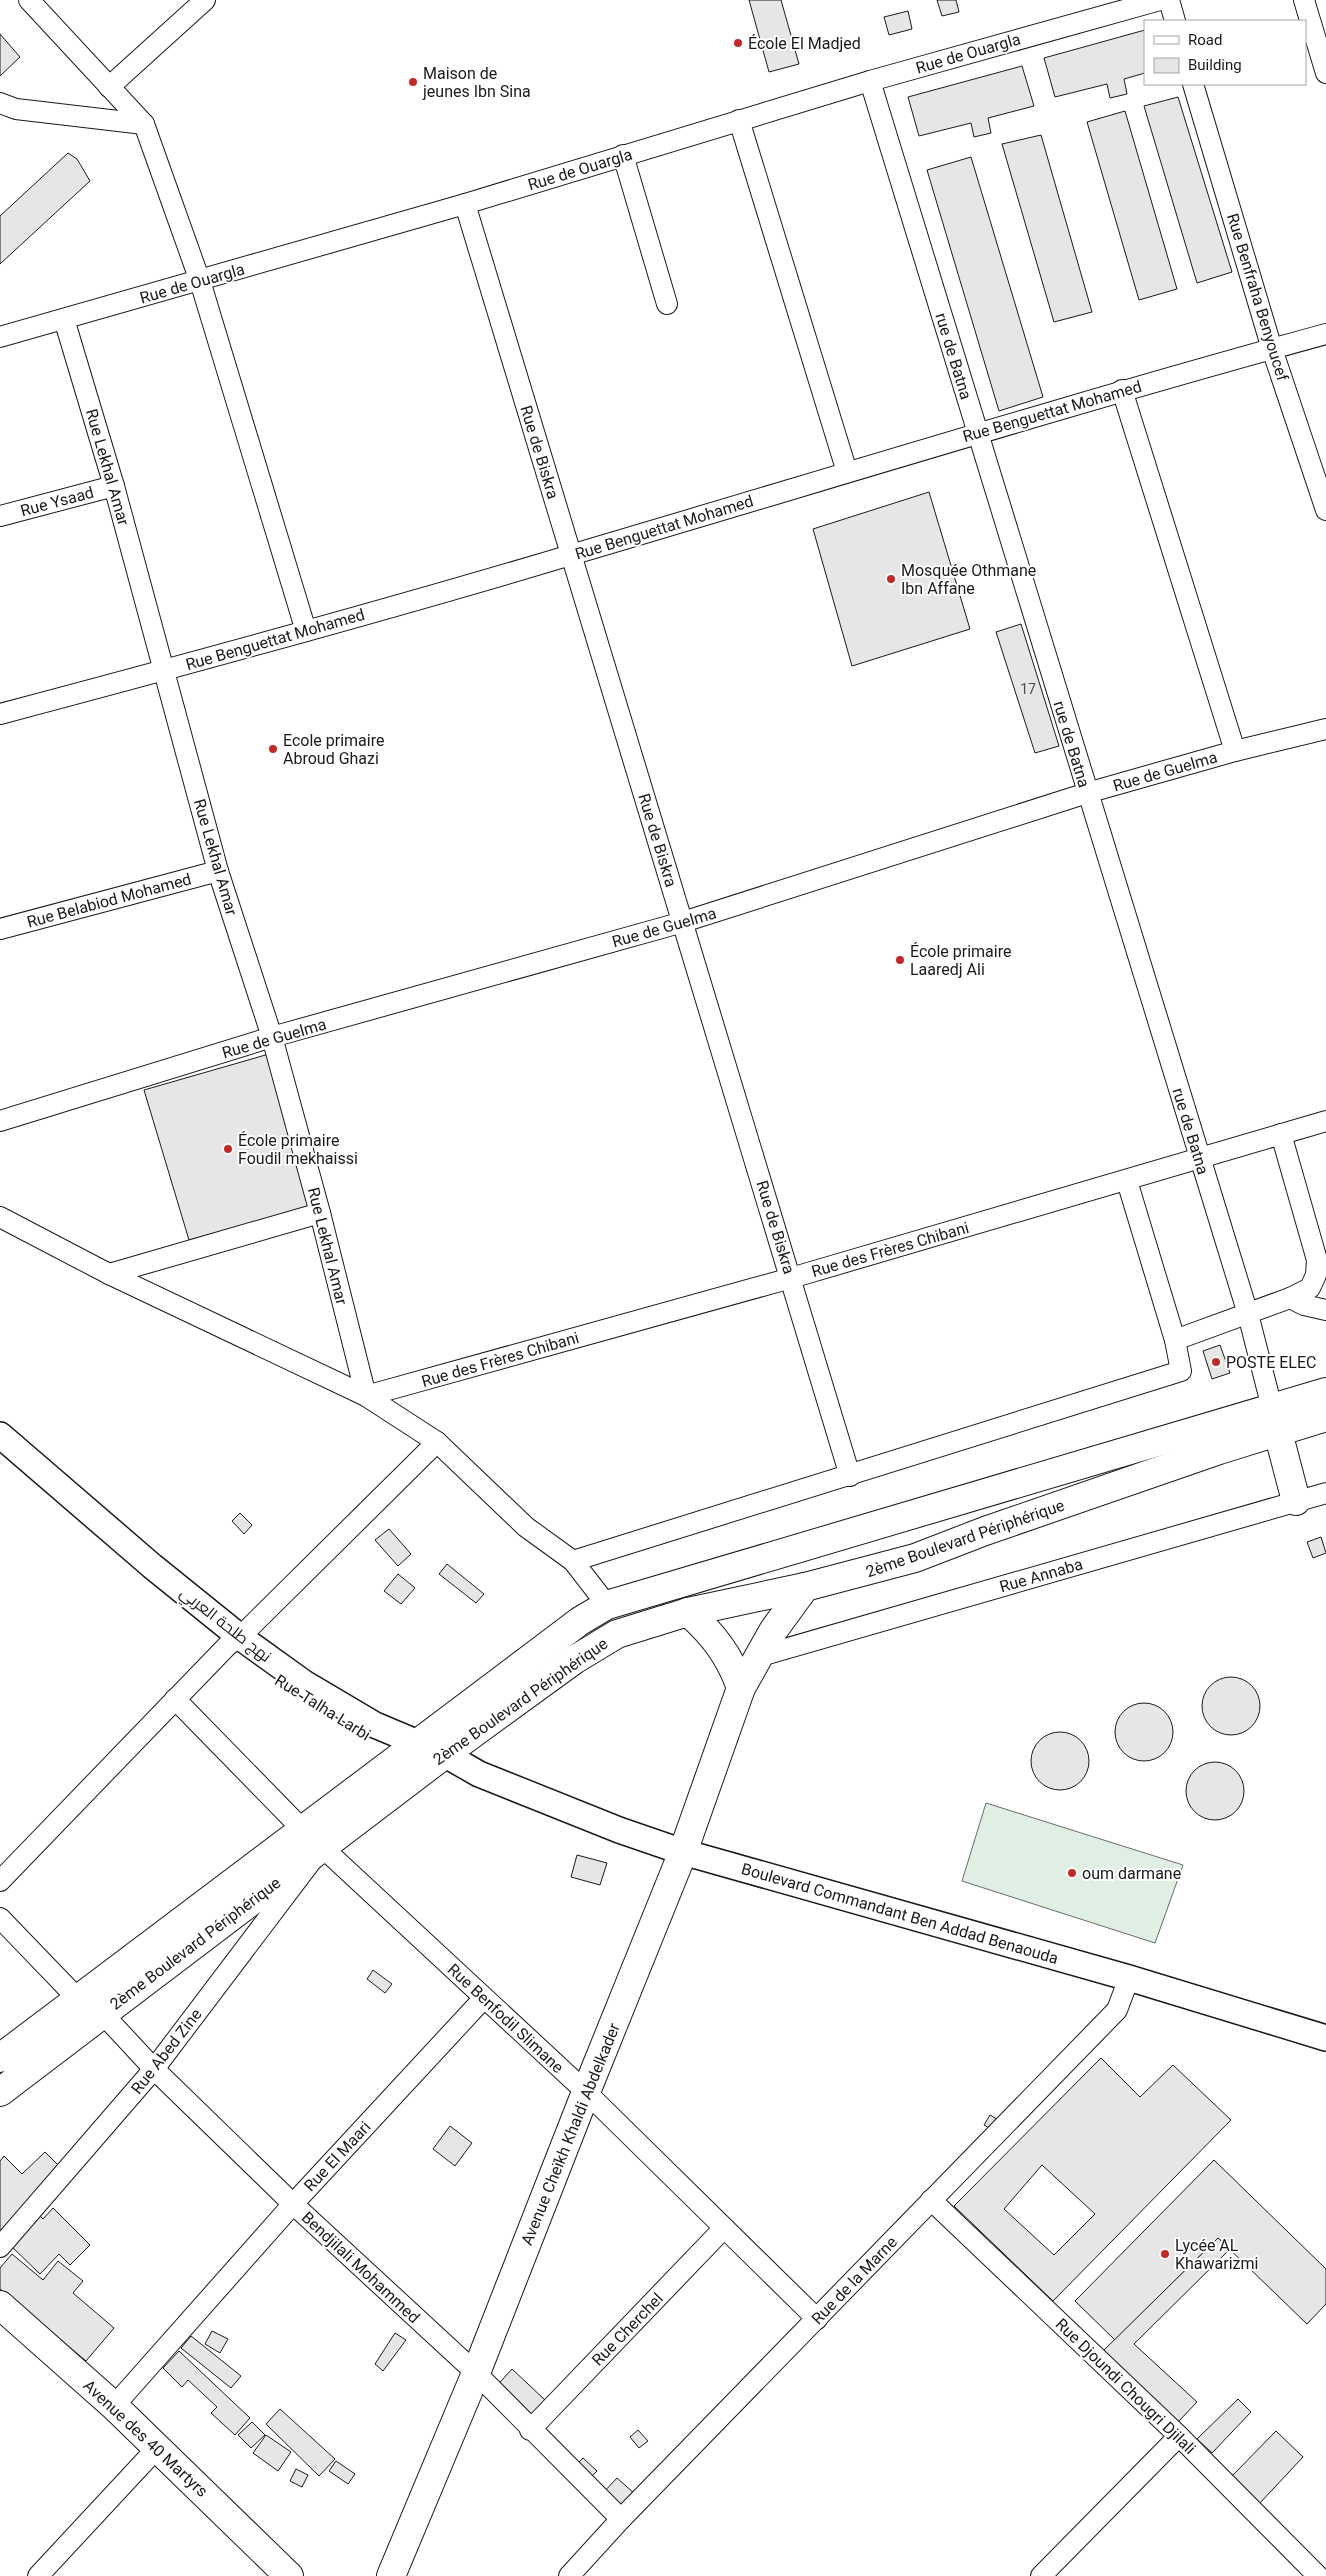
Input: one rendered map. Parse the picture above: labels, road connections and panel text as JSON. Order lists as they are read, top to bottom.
{
  "streets": {
    "main road": ["2ème Boulevard Périphérique", "Avenue Cheïkh Khaldi Abdelkader", "Avenue des 40 Martyrs"],
    "street": [
      "Rue de Ouargla",
      "Rue Benfraha Benyoucef",
      "rue de Batna",
      "Rue Benguettat Mohamed",
      "Rue de Biskra",
      "Rue Lekhal Amar",
      "Rue Ysaad",
      "Rue de Guelma",
      "Rue Belabiod Mohamed",
      "Rue des Frères Chibani",
      "Rue Annaba",
      "نهج طلحة العربي",
      "Boulevard Commandant Ben Addad Benaouda",
      "Rue Benfodil Slimane",
      "Rue Abed Zine",
      "Rue El Maari",
      "Bendjilali Mohammed",
      "Rue de la Marne",
      "Rue Cherchel",
      "Rue Djoundi Chougri Djilali"
    ]
  },
  "crossings": [
    ["Rue de Ouargla", "rue de Batna"],
    ["Rue de Ouargla", "Rue de Biskra"],
    ["Rue de Ouargla", "Rue Lekhal Amar"],
    ["Rue Benfraha Benyoucef", "Rue Benguettat Mohamed"],
    ["rue de Batna", "Rue Benguettat Mohamed"],
    ["rue de Batna", "Rue de Guelma"],
    ["rue de Batna", "Rue des Frères Chibani"],
    ["rue de Batna", "2ème Boulevard Périphérique"],
    ["Rue Benguettat Mohamed", "Rue de Biskra"],
    ["Rue Benguettat Mohamed", "Rue Lekhal Amar"],
    ["Rue de Biskra", "Rue de Guelma"],
    ["Rue de Biskra", "Rue des Frères Chibani"],
    ["Rue Lekhal Amar", "Rue Ysaad"],
    ["Rue Lekhal Amar", "Rue de Guelma"],
    ["Rue Lekhal Amar", "Rue Belabiod Mohamed"],
    ["Rue Lekhal Amar", "Rue des Frères Chibani"],
    ["2ème Boulevard Périphérique", "نهج طلحة العربي"],
    ["2ème Boulevard Périphérique", "Boulevard Commandant Ben Addad Benaouda"],
    ["2ème Boulevard Périphérique", "Rue Benfodil Slimane"],
    ["2ème Boulevard Périphérique", "Rue Abed Zine"],
    ["2ème Boulevard Périphérique", "Avenue Cheïkh Khaldi Abdelkader"],
    ["2ème Boulevard Périphérique", "Bendjilali Mohammed"],
    ["Rue Annaba", "Avenue Cheïkh Khaldi Abdelkader"],
    ["نهج طلحة العربي", "Boulevard Commandant Ben Addad Benaouda"],
    ["Boulevard Commandant Ben Addad Benaouda", "Avenue Cheïkh Khaldi Abdelkader"],
    ["Boulevard Commandant Ben Addad Benaouda", "Rue de la Marne"],
    ["Rue Benfodil Slimane", "Rue Abed Zine"],
    ["Rue Benfodil Slimane", "Avenue Cheïkh Khaldi Abdelkader"],
    ["Rue Benfodil Slimane", "Rue El Maari"],
    ["Rue Benfodil Slimane", "Rue de la Marne"],
    ["Rue Benfodil Slimane", "Rue Cherchel"],
    ["Rue Abed Zine", "Bendjilali Mohammed"],
    ["Avenue Cheïkh Khaldi Abdelkader", "Bendjilali Mohammed"],
    ["Rue El Maari", "Bendjilali Mohammed"],
    ["Rue El Maari", "Avenue des 40 Martyrs"],
    ["Bendjilali Mohammed", "Rue de la Marne"],
    ["Bendjilali Mohammed", "Rue Cherchel"],
    ["Rue de la Marne", "Rue Djoundi Chougri Djilali"]
  ],
  "places": [
    "École El Madjed",
    "Maison de jeunes Ibn Sina",
    "Mosquée Othmane Ibn Affane",
    "Ecole primaire Abroud Ghazi",
    "École primaire Laaredj Ali",
    "École primaire Foudil mekhaissi",
    "POSTE ELEC",
    "oum darmane",
    "Lycée AL Khawarizmi"
  ],
  "house_numbers": ["17"],
  "legend": ["Road", "Building"]
}
